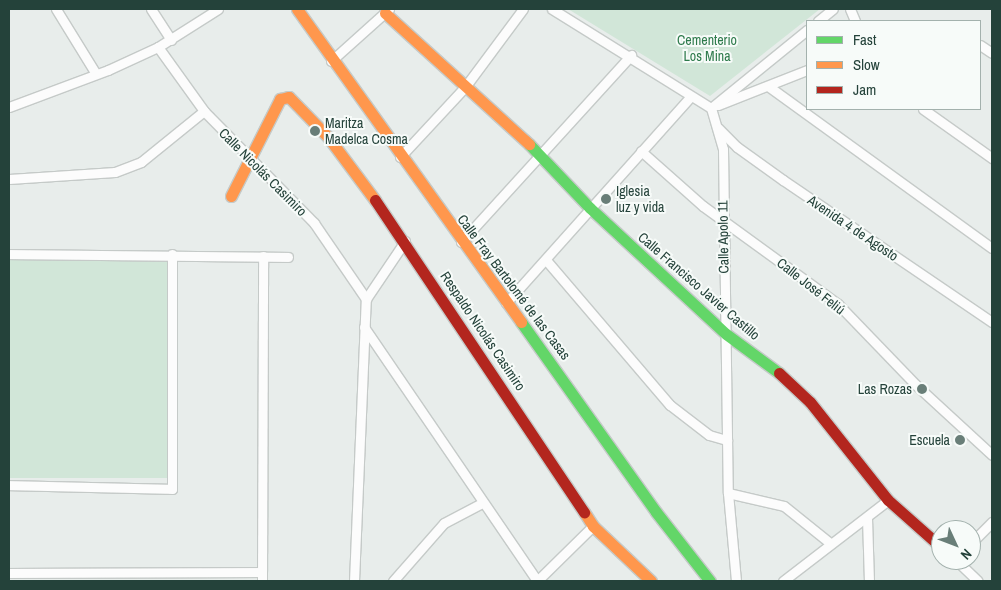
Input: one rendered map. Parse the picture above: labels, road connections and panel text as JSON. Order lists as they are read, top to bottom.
{
  "streets": {
    "street": [
      "Calle Nicolás Casimiro",
      "Avenida 4 de Agosto",
      "Calle Apolo 11",
      "Calle Francisco Javier Castillo",
      "Calle José Feliú",
      "Calle Fray Bartolomé de las Casas",
      "Respaldo Nicolás Casimiro"
    ]
  },
  "crossings": [
    ["Calle Nicolás Casimiro", "Respaldo Nicolás Casimiro"],
    ["Avenida 4 de Agosto", "Calle Apolo 11"],
    ["Calle Apolo 11", "Calle Francisco Javier Castillo"],
    ["Calle Apolo 11", "Calle José Feliú"]
  ],
  "parks": ["Cementerio Los Mina"],
  "places": [
    "Maritza Madelca Cosma",
    "Iglesia luz y vida",
    "Las Rozas",
    "Escuela"
  ],
  "legend": ["Fast", "Slow", "Jam"],
  "north": "bottom right"
}
